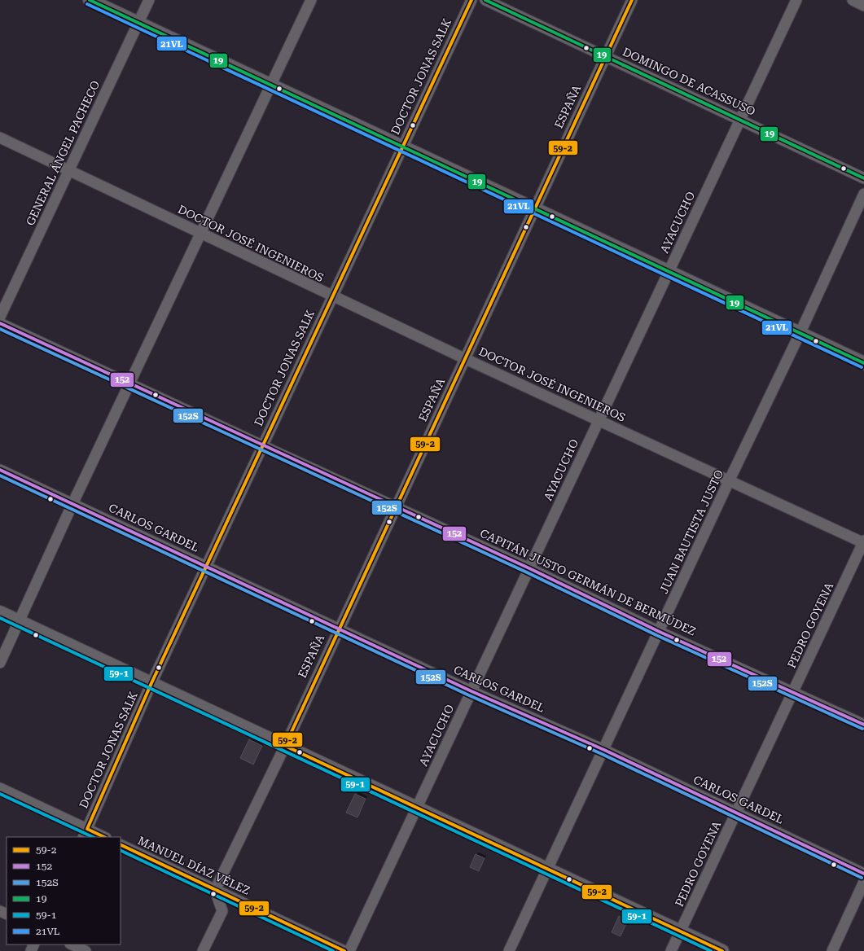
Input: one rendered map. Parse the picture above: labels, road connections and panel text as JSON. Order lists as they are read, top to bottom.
{
  "streets": {
    "street": [
      "DOCTOR JONAS SALK",
      "DOMINGO DE ACASSUSO",
      "ESPAÑA",
      "GENERAL ÁNGEL PACHECO",
      "AYACUCHO",
      "DOCTOR JOSÉ INGENIEROS",
      "CARLOS GARDEL",
      "JUAN BAUTISTA JUSTO",
      "CAPITÁN JUSTO GERMÁN DE BERMÚDEZ",
      "PEDRO GOYENA",
      "MANUEL DÍAZ VÉLEZ"
    ]
  },
  "crossings": [
    ["DOCTOR JONAS SALK", "DOCTOR JOSÉ INGENIEROS"],
    ["DOCTOR JONAS SALK", "CARLOS GARDEL"],
    ["DOCTOR JONAS SALK", "CAPITÁN JUSTO GERMÁN DE BERMÚDEZ"],
    ["DOMINGO DE ACASSUSO", "ESPAÑA"],
    ["DOMINGO DE ACASSUSO", "AYACUCHO"],
    ["ESPAÑA", "DOCTOR JOSÉ INGENIEROS"],
    ["ESPAÑA", "CARLOS GARDEL"],
    ["ESPAÑA", "CAPITÁN JUSTO GERMÁN DE BERMÚDEZ"],
    ["ESPAÑA", "MANUEL DÍAZ VÉLEZ"],
    ["GENERAL ÁNGEL PACHECO", "DOCTOR JOSÉ INGENIEROS"],
    ["AYACUCHO", "DOCTOR JOSÉ INGENIEROS"],
    ["AYACUCHO", "CARLOS GARDEL"],
    ["AYACUCHO", "CAPITÁN JUSTO GERMÁN DE BERMÚDEZ"],
    ["DOCTOR JOSÉ INGENIEROS", "JUAN BAUTISTA JUSTO"],
    ["DOCTOR JOSÉ INGENIEROS", "PEDRO GOYENA"],
    ["CARLOS GARDEL", "JUAN BAUTISTA JUSTO"],
    ["CARLOS GARDEL", "PEDRO GOYENA"],
    ["JUAN BAUTISTA JUSTO", "CAPITÁN JUSTO GERMÁN DE BERMÚDEZ"],
    ["CAPITÁN JUSTO GERMÁN DE BERMÚDEZ", "PEDRO GOYENA"]
  ],
  "lines": [
    "transit line 59-2",
    "transit line 19",
    "transit line 21VL",
    "transit line 152",
    "transit line 152S",
    "transit line 59-1"
  ],
  "legend": [
    "59-2",
    "152",
    "152S",
    "19",
    "59-1",
    "21VL"
  ]
}
